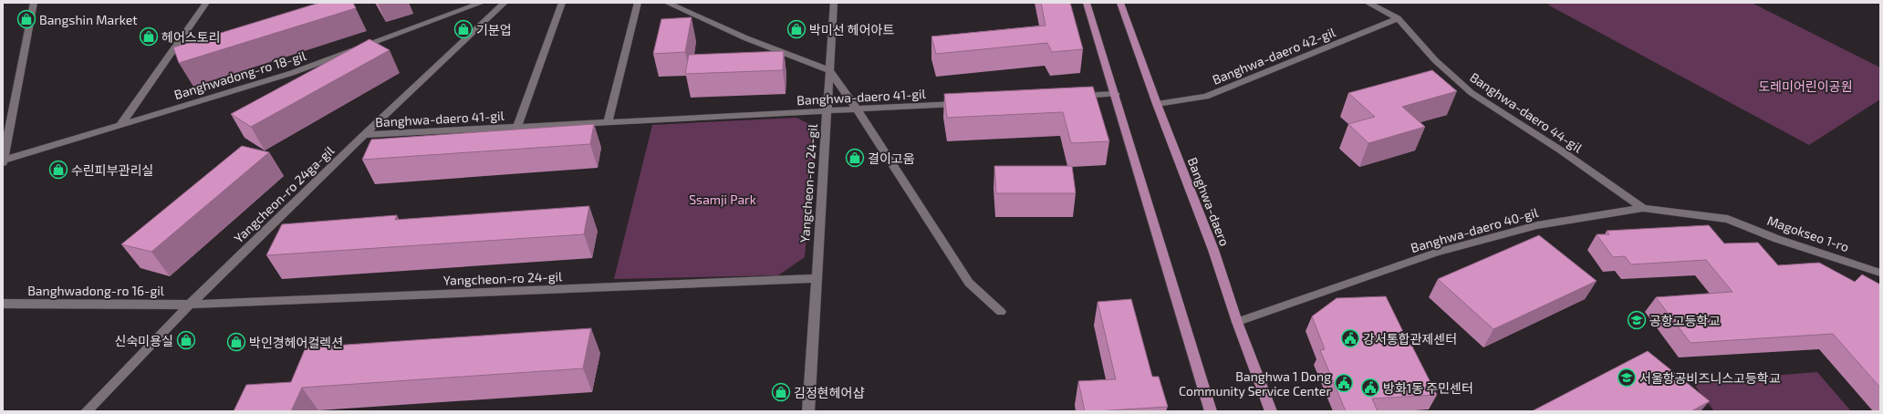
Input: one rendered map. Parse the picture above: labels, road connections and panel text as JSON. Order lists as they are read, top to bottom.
{
  "streets": {
    "main road": ["Banghwa-daero"],
    "street": [
      "Banghwa-daero 42-gil",
      "Banghwadong-ro 18-gil",
      "Banghwa-daero 41-gil",
      "Banghwa-daero 44-gil",
      "Yangcheon-ro 24-gil",
      "Yangcheon-ro 24ga-gil",
      "Banghwa-daero 40-gil",
      "Magokseo 1-ro",
      "Banghwadong-ro 16-gil"
    ]
  },
  "crossings": [
    ["Banghwa-daero 42-gil", "Banghwa-daero 44-gil"],
    ["Banghwa-daero 42-gil", "Banghwa-daero"],
    ["Banghwa-daero 41-gil", "Yangcheon-ro 24-gil"],
    ["Banghwa-daero 41-gil", "Yangcheon-ro 24ga-gil"],
    ["Banghwa-daero 44-gil", "Banghwa-daero 40-gil"],
    ["Yangcheon-ro 24-gil", "Yangcheon-ro 24ga-gil"],
    ["Yangcheon-ro 24-gil", "Banghwadong-ro 16-gil"],
    ["Yangcheon-ro 24ga-gil", "Banghwadong-ro 16-gil"],
    ["Banghwa-daero", "Banghwa-daero 40-gil"],
    ["Banghwa-daero 40-gil", "Magokseo 1-ro"]
  ],
  "parks": ["도레미어린이공원", "Ssamji Park"],
  "places": {
    "shop": [
      "Bangshin Market",
      "기분업",
      "박미선 헤어아트",
      "헤어스토리",
      "결이고움",
      "수린피부관리실",
      "신숙미용실",
      "박인경헤어컬렉션",
      "김정현헤어샵"
    ],
    "school or university": ["공항고등학교", "서울항공비즈니스고등학교"],
    "public building": ["강서통합관제센터", "Banghwa 1 Dong Community Service Center", "방화1동 주민센터"]
  }
}
